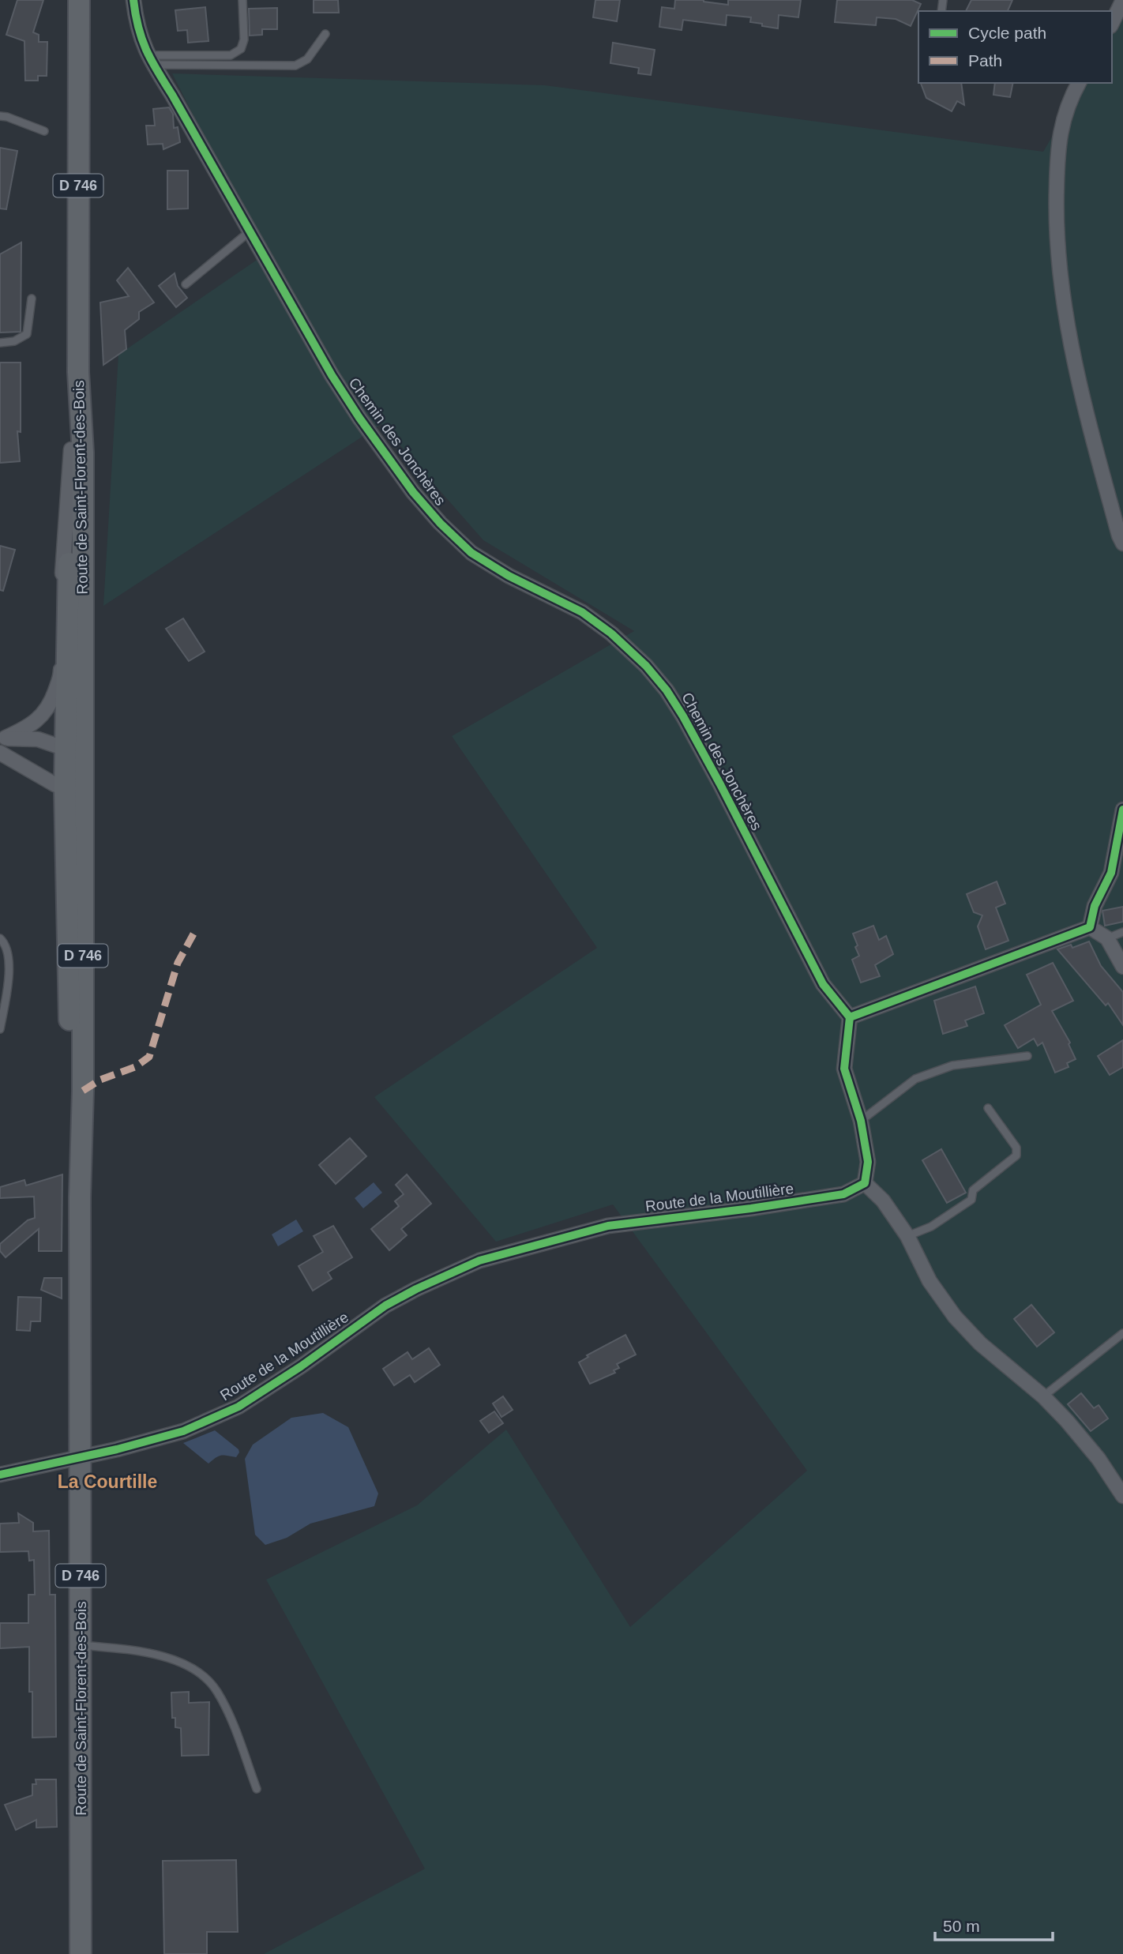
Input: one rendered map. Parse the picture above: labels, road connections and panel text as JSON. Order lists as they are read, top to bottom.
{
  "streets": {
    "main road": ["D 746", "Route de Saint-Florent-des-Bois"],
    "street": ["Chemin des Jonchères", "Route de la Moutillière"]
  },
  "crossings": [
    ["D 746", "Route de Saint-Florent-des-Bois"],
    ["Route de Saint-Florent-des-Bois", "Route de la Moutillière"]
  ],
  "districts": ["La Courtille"],
  "legend": ["Cycle path", "Path"],
  "scale_bar": "50 m"
}
